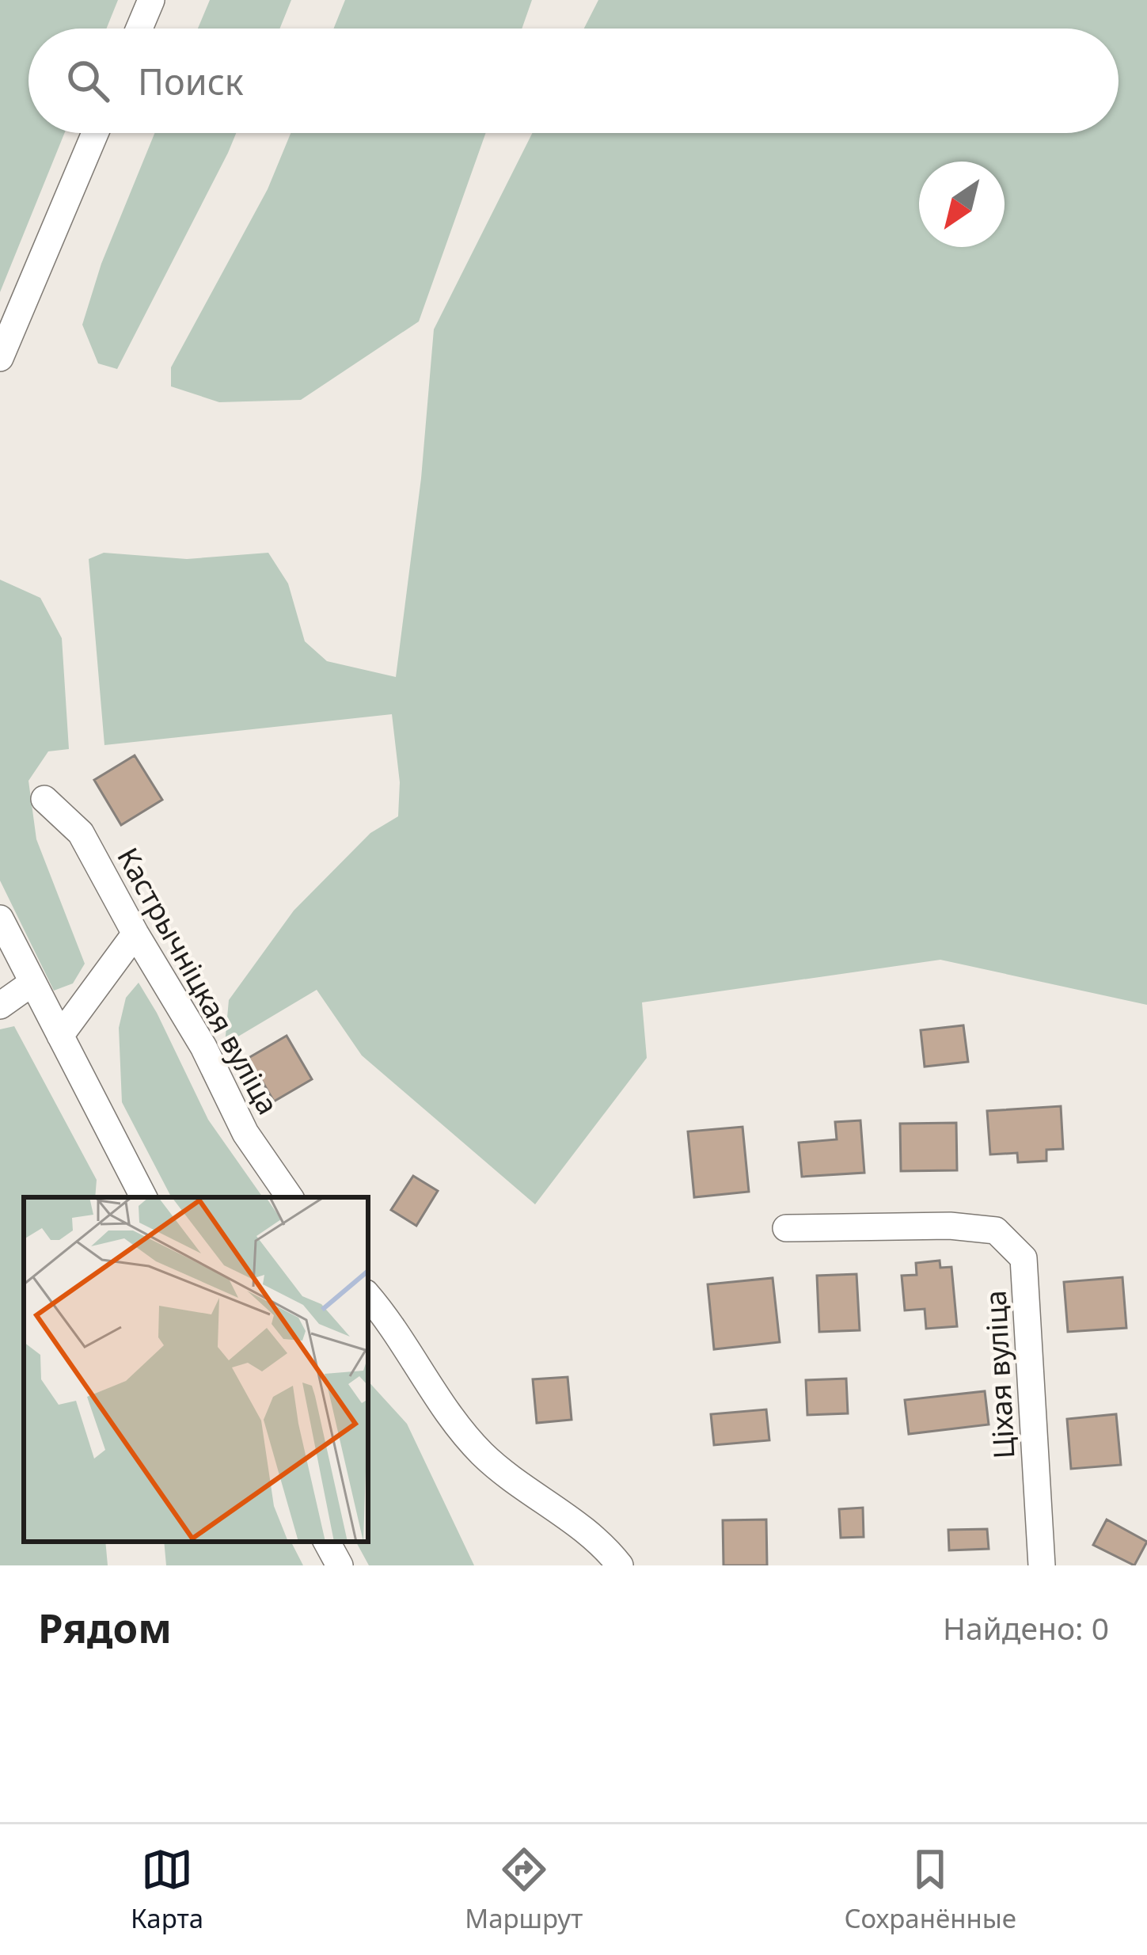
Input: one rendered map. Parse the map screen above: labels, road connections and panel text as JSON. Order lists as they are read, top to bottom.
{
  "streets": {
    "street": ["Кастрычніцкая вуліца", "Ціхая вуліца"]
  },
  "north": "bottom left",
  "page": {
    "search": "Поиск",
    "heading": ["Рядом", "Найдено: 0"],
    "nav": ["Карта", "Маршрут", "Сохранённые"]
  }
}
